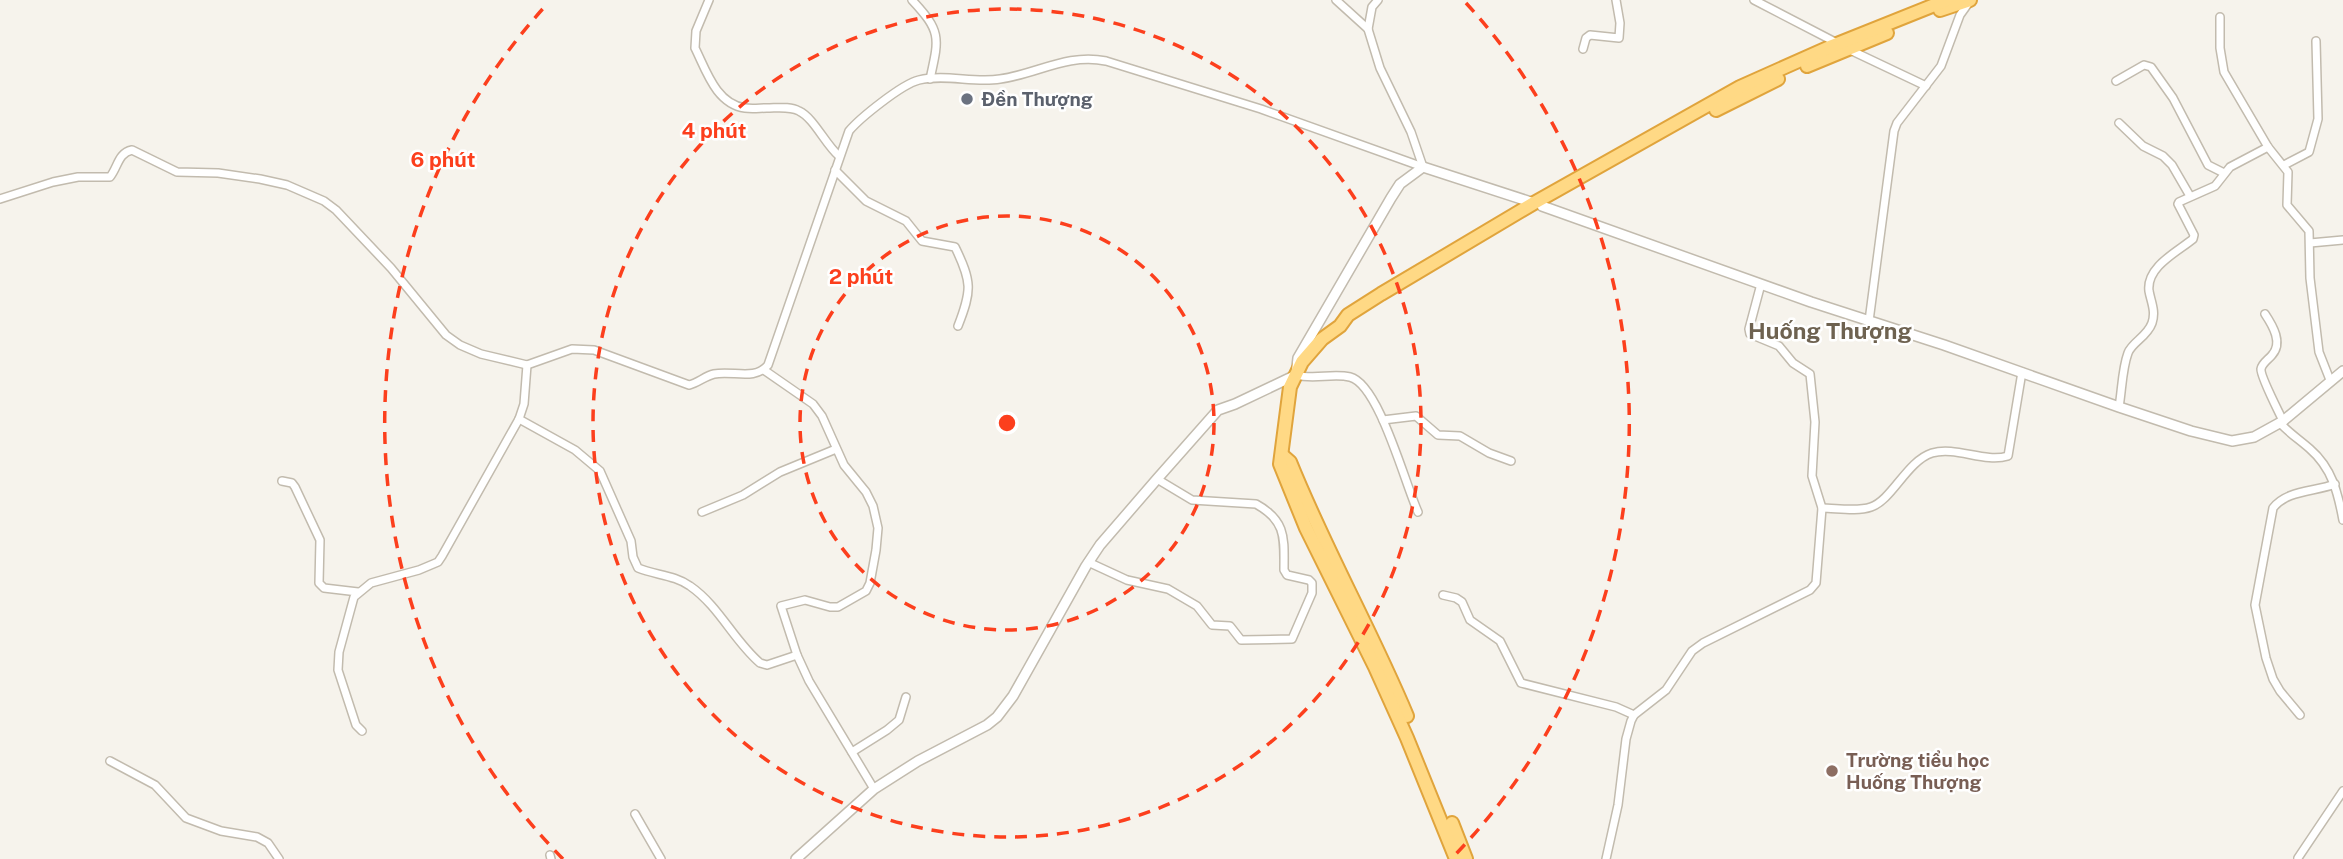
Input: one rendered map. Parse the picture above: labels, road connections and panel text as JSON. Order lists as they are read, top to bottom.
{
  "districts": ["Huống Thượng"],
  "places": ["Đền Thượng", "Trường tiểu học Huống Thượng"],
  "rings": ["4 phút", "6 phút", "2 phút"]
}
